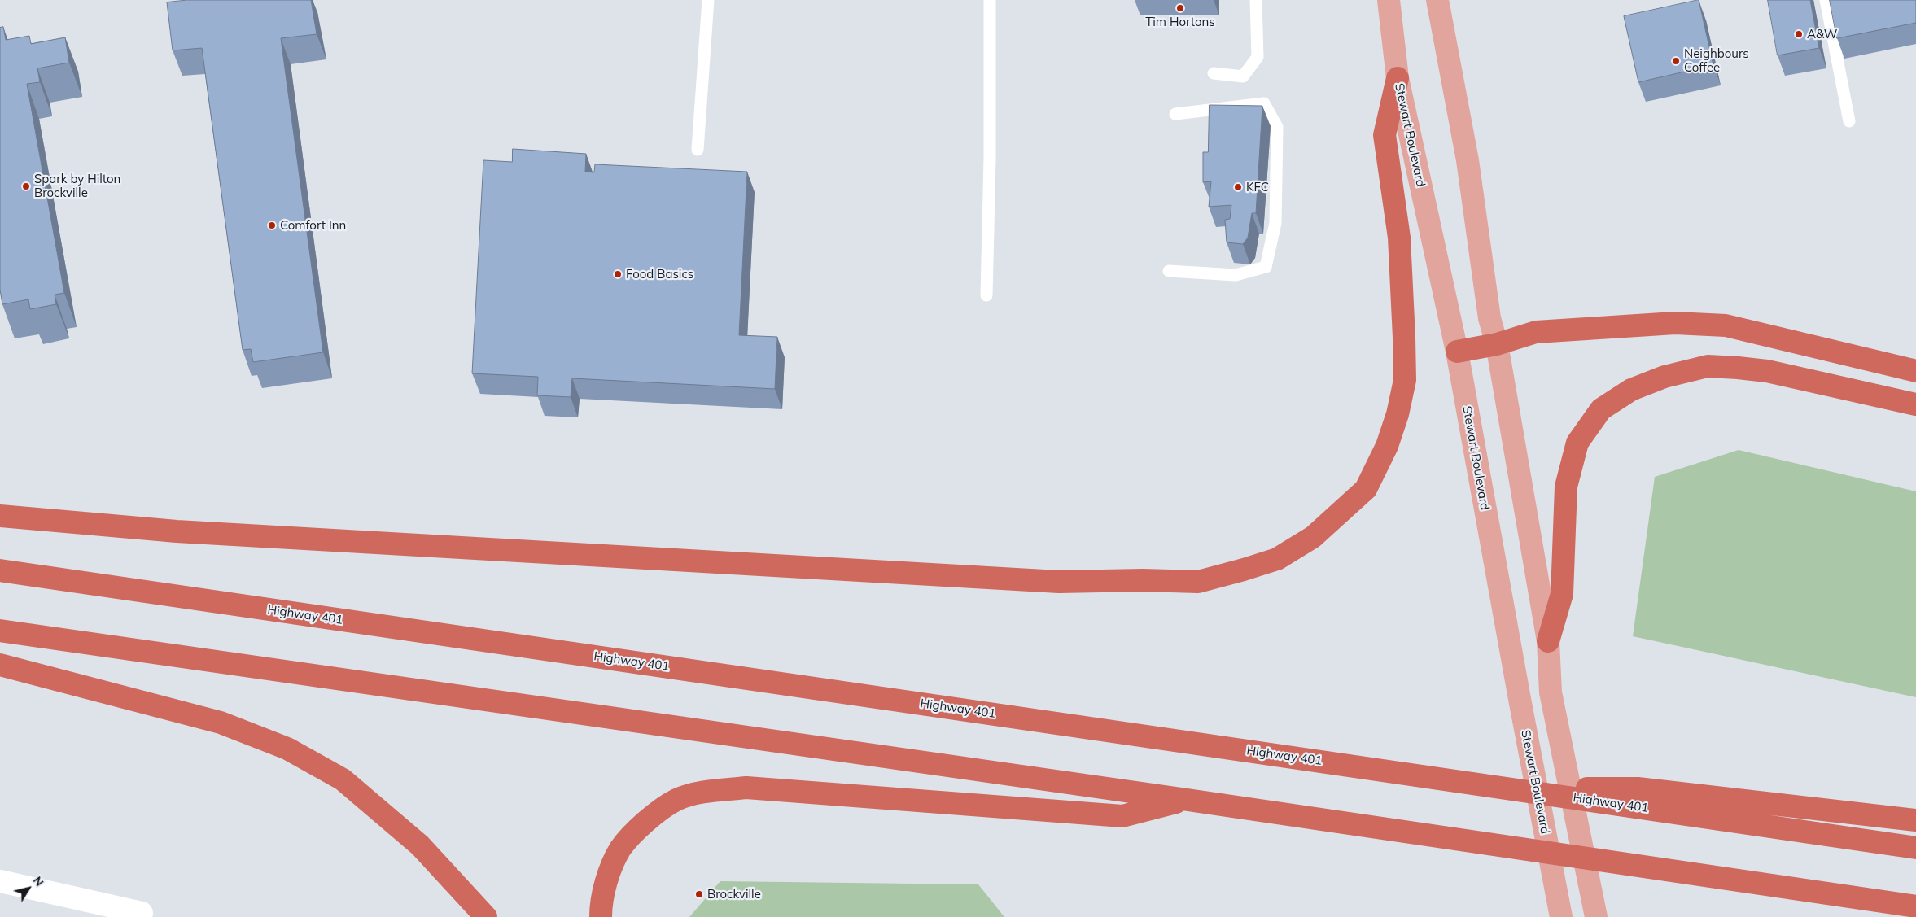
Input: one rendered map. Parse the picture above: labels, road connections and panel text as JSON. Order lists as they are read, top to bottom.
{
  "streets": {
    "highway": ["Highway 401"],
    "main road": ["Stewart Boulevard"]
  },
  "places": [
    "Tim Hortons",
    "A&W",
    "Neighbours Coffee",
    "Spark by Hilton Brockville",
    "KFC",
    "Comfort Inn",
    "Food Basics",
    "Brockville"
  ],
  "north": "top right"
}
